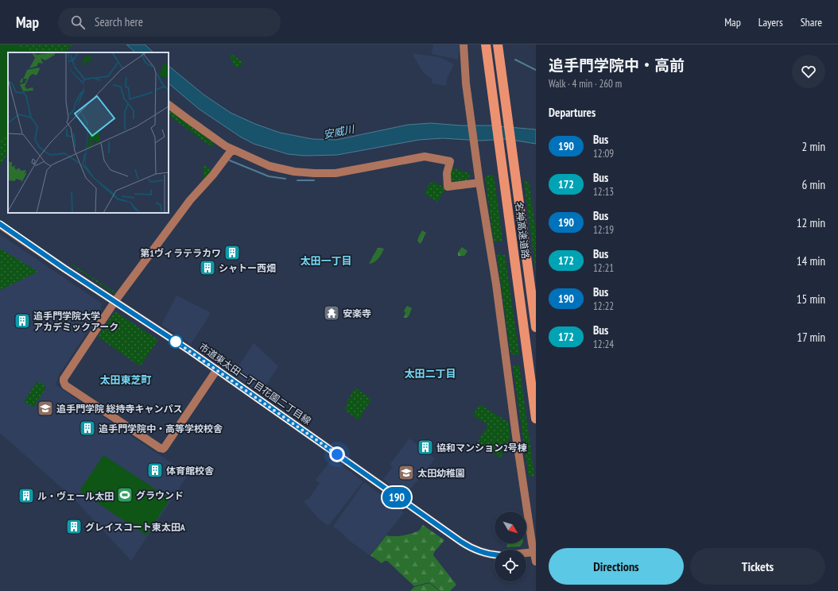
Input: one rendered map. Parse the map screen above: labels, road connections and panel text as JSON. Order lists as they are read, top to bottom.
{
  "streets": {
    "highway": ["名神高速道路"],
    "street": ["市道東太田一丁目花園二丁目線"]
  },
  "districts": ["太田一丁目", "太田二丁目", "太田東芝町"],
  "water": ["安威川"],
  "places": {
    "building": [
      "第1ヴィラテラカワ",
      "シャトー西畑",
      "追手門学院大学 アカデミックアーク",
      "追手門学院中・高等学校校舎",
      "協和マンション2号棟",
      "体育館校舎",
      "ル・ヴェール太田",
      "グレイスコート東太田A"
    ],
    "temple": ["安楽寺"],
    "school or university": ["追手門学院 総持寺キャンパス", "太田幼稚園"],
    "sports": ["グラウンド"]
  },
  "lines": ["bus line 190"],
  "north": "bottom right",
  "page": {
    "header": "Map",
    "search": "Search here",
    "nav": ["Map", "Layers", "Share"],
    "on_map": "190",
    "heading": [
      ["追手門学院中・高前", "Walk · 4 min · 260 m"],
      "Departures"
    ],
    "list": [
      {
        "mark": "190",
        "name": "Bus",
        "note": "12:09",
        "value": "2 min"
      },
      {
        "mark": "172",
        "name": "Bus",
        "note": "12:13",
        "value": "6 min"
      },
      {
        "mark": "190",
        "name": "Bus",
        "note": "12:19",
        "value": "12 min"
      },
      {
        "mark": "172",
        "name": "Bus",
        "note": "12:21",
        "value": "14 min"
      },
      {
        "mark": "190",
        "name": "Bus",
        "note": "12:22",
        "value": "15 min"
      },
      {
        "mark": "172",
        "name": "Bus",
        "note": "12:24",
        "value": "17 min"
      }
    ],
    "buttons": ["Directions", "Tickets"]
  }
}
